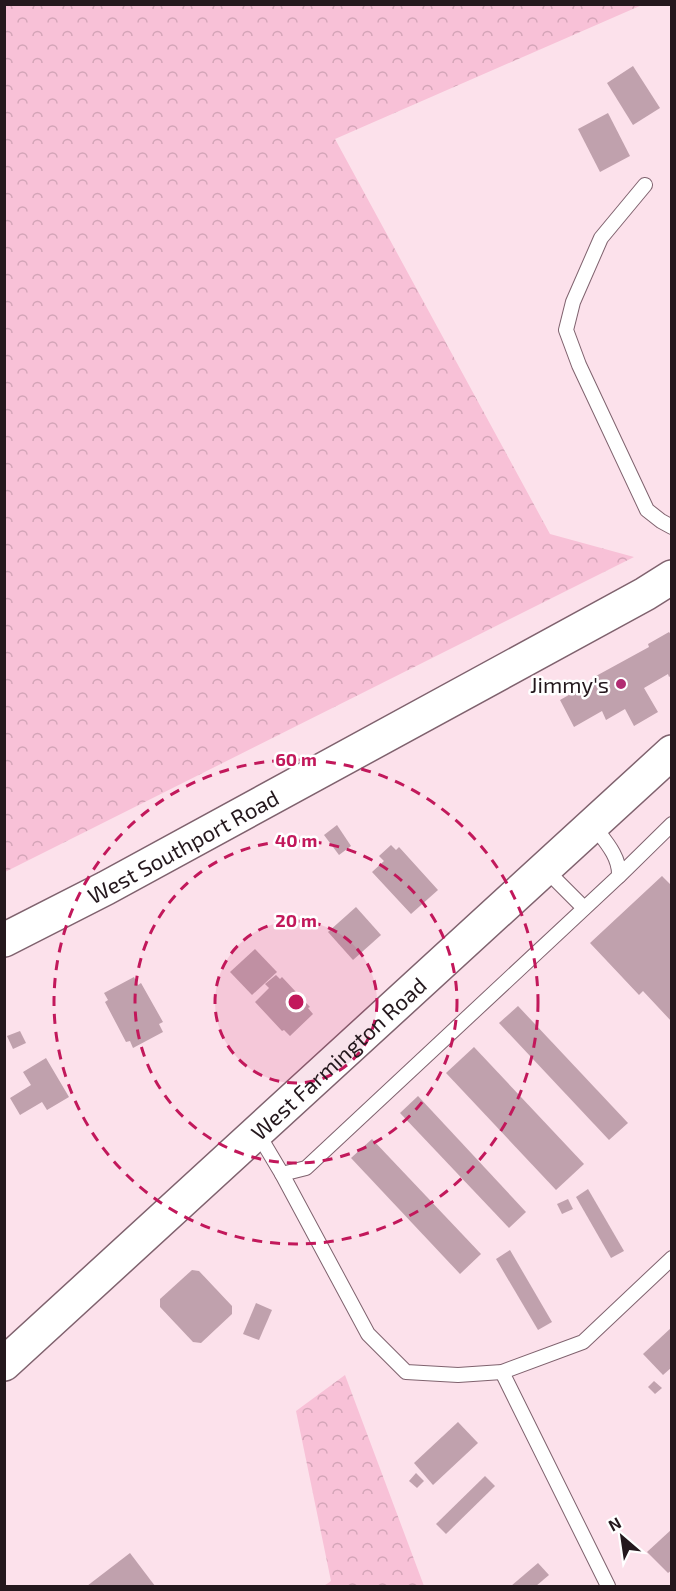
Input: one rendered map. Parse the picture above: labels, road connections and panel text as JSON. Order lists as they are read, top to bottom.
{
  "streets": {
    "main road": ["West Southport Road", "West Farmington Road"]
  },
  "places": ["Jimmy's"],
  "north": "top left",
  "rings": ["60 m", "40 m", "20 m"]
}
